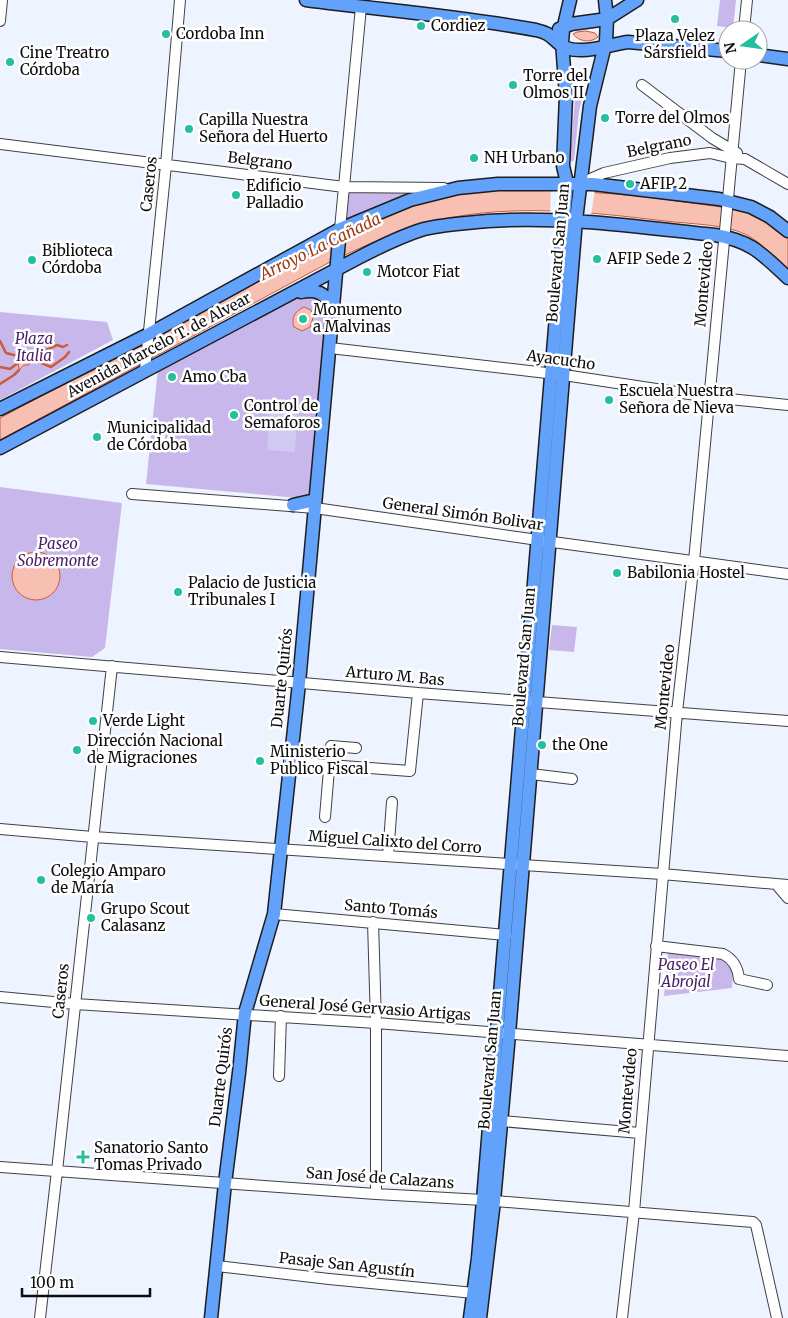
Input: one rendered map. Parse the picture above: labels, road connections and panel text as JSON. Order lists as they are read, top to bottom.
{
  "streets": {
    "main road": ["Boulevard San Juan", "Avenida Marcelo T. de Alvear", "Duarte Quirós"],
    "street": [
      "Belgrano",
      "Caseros",
      "Montevideo",
      "Ayacucho",
      "General Simón Bolivar",
      "Arturo M. Bas",
      "Miguel Calixto del Corro",
      "Santo Tomás",
      "General José Gervasio Artigas",
      "San José de Calazans",
      "Pasaje San Agustín"
    ]
  },
  "crossings": [
    ["Belgrano", "Caseros"],
    ["Belgrano", "Boulevard San Juan"],
    ["Belgrano", "Montevideo"],
    ["Belgrano", "Avenida Marcelo T. de Alvear"],
    ["Belgrano", "Duarte Quirós"],
    ["Caseros", "Avenida Marcelo T. de Alvear"],
    ["Caseros", "Arturo M. Bas"],
    ["Caseros", "Miguel Calixto del Corro"],
    ["Caseros", "General José Gervasio Artigas"],
    ["Caseros", "San José de Calazans"],
    ["Boulevard San Juan", "Avenida Marcelo T. de Alvear"],
    ["Boulevard San Juan", "Ayacucho"],
    ["Boulevard San Juan", "General Simón Bolivar"],
    ["Boulevard San Juan", "Arturo M. Bas"],
    ["Boulevard San Juan", "Miguel Calixto del Corro"],
    ["Boulevard San Juan", "Santo Tomás"],
    ["Boulevard San Juan", "General José Gervasio Artigas"],
    ["Boulevard San Juan", "San José de Calazans"],
    ["Boulevard San Juan", "Pasaje San Agustín"],
    ["Montevideo", "Avenida Marcelo T. de Alvear"],
    ["Montevideo", "Ayacucho"],
    ["Montevideo", "General Simón Bolivar"],
    ["Montevideo", "Arturo M. Bas"],
    ["Montevideo", "Miguel Calixto del Corro"],
    ["Montevideo", "General José Gervasio Artigas"],
    ["Montevideo", "San José de Calazans"],
    ["Avenida Marcelo T. de Alvear", "Duarte Quirós"],
    ["Ayacucho", "Duarte Quirós"],
    ["General Simón Bolivar", "Duarte Quirós"],
    ["Arturo M. Bas", "Duarte Quirós"],
    ["Duarte Quirós", "Miguel Calixto del Corro"],
    ["Duarte Quirós", "Santo Tomás"],
    ["Duarte Quirós", "General José Gervasio Artigas"],
    ["Duarte Quirós", "San José de Calazans"],
    ["Duarte Quirós", "Pasaje San Agustín"]
  ],
  "water": ["Arroyo La Cañada"],
  "parks": ["Plaza Italia", "Paseo Sobremonte", "Paseo El Abrojal"],
  "places": {
    "other": [
      "Plaza Velez Sársfield",
      "Cordiez",
      "Cordoba Inn",
      "Cine Treatro Córdoba",
      "Torre del Olmos II",
      "Torre del Olmos",
      "Capilla Nuestra Señora del Huerto",
      "NH Urbano",
      "AFIP 2",
      "Edificio Palladio",
      "AFIP Sede 2",
      "Biblioteca Córdoba",
      "Motcor Fiat",
      "Monumento a Malvinas",
      "Amo Cba",
      "Escuela Nuestra Señora de Nieva",
      "Control de Semaforos",
      "Municipalidad de Córdoba",
      "Babilonia Hostel",
      "Palacio de Justicia Tribunales I",
      "Verde Light",
      "the One",
      "Dirección Nacional de Migraciones",
      "Ministerio Publico Fiscal",
      "Colegio Amparo de María",
      "Grupo Scout Calasanz"
    ],
    "health": ["Sanatorio Santo Tomas Privado"]
  },
  "scale_bar": "100 m",
  "north": "left"
}
